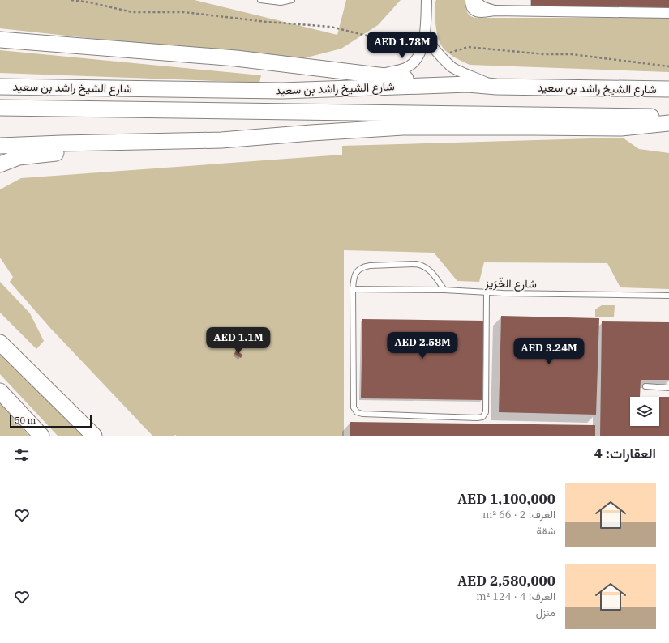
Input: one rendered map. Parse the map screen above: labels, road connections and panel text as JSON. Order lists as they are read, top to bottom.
{
  "streets": {
    "main road": ["شارع الشيخ راشد بن سعيد"],
    "lane": ["شارع الخّرَيز"]
  },
  "scale_bar": "50 m",
  "page": {
    "price": [
      "AED 1.78M",
      "AED 1.1M",
      "AED 2.58M",
      "AED 3.24M"
    ],
    "scale": "50 m",
    "heading": "العقارات: 4",
    "list": [
      {
        "name": "AED 1,100,000",
        "note": "الغرف: 2 · 66 m² · شقة"
      },
      {
        "name": "AED 2,580,000",
        "note": "الغرف: 4 · 124 m² · منزل"
      }
    ]
  }
}
